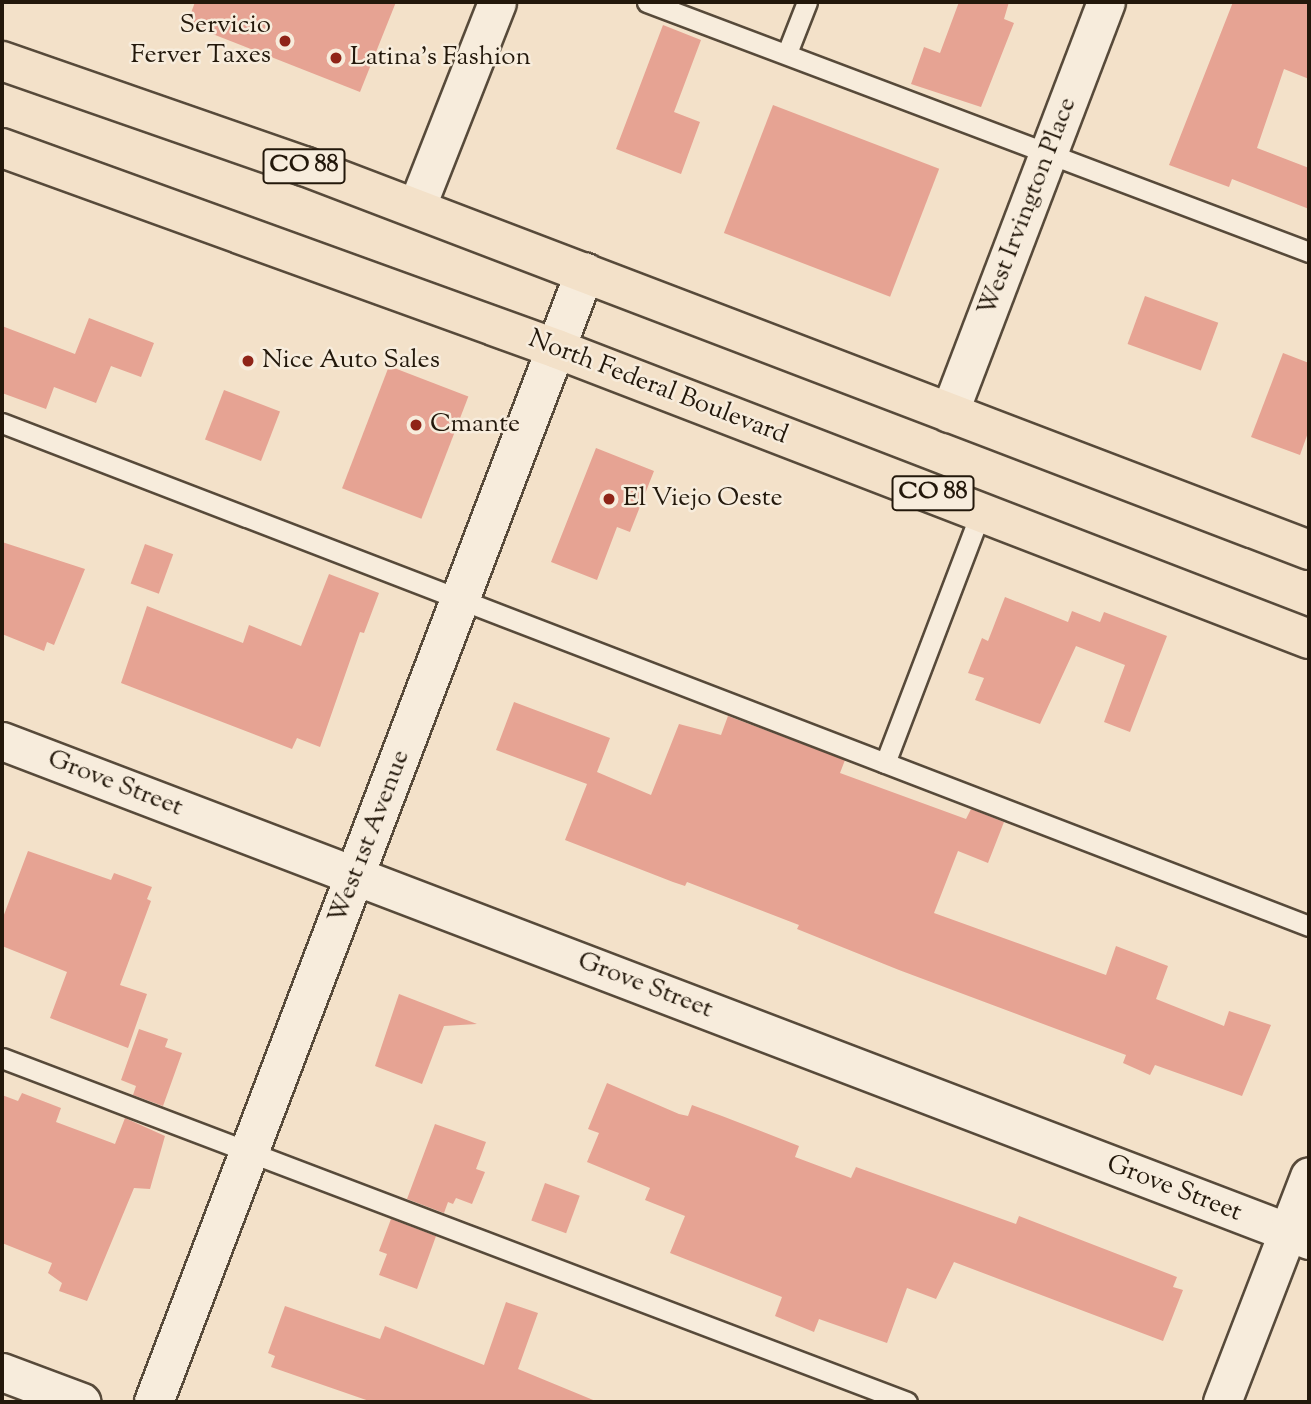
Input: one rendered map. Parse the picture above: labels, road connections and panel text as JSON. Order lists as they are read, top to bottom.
{
  "streets": {
    "main road": ["CO 88", "North Federal Boulevard"],
    "street": ["West Irvington Place", "Grove Street", "West 1st Avenue"]
  },
  "crossings": [
    ["CO 88", "West Irvington Place"],
    ["CO 88", "West 1st Avenue"],
    ["North Federal Boulevard", "West 1st Avenue"],
    ["Grove Street", "West 1st Avenue"]
  ],
  "places": [
    "Servicio Ferver Taxes",
    "Latina's Fashion",
    "Nice Auto Sales",
    "Cmante",
    "El Viejo Oeste"
  ]
}
